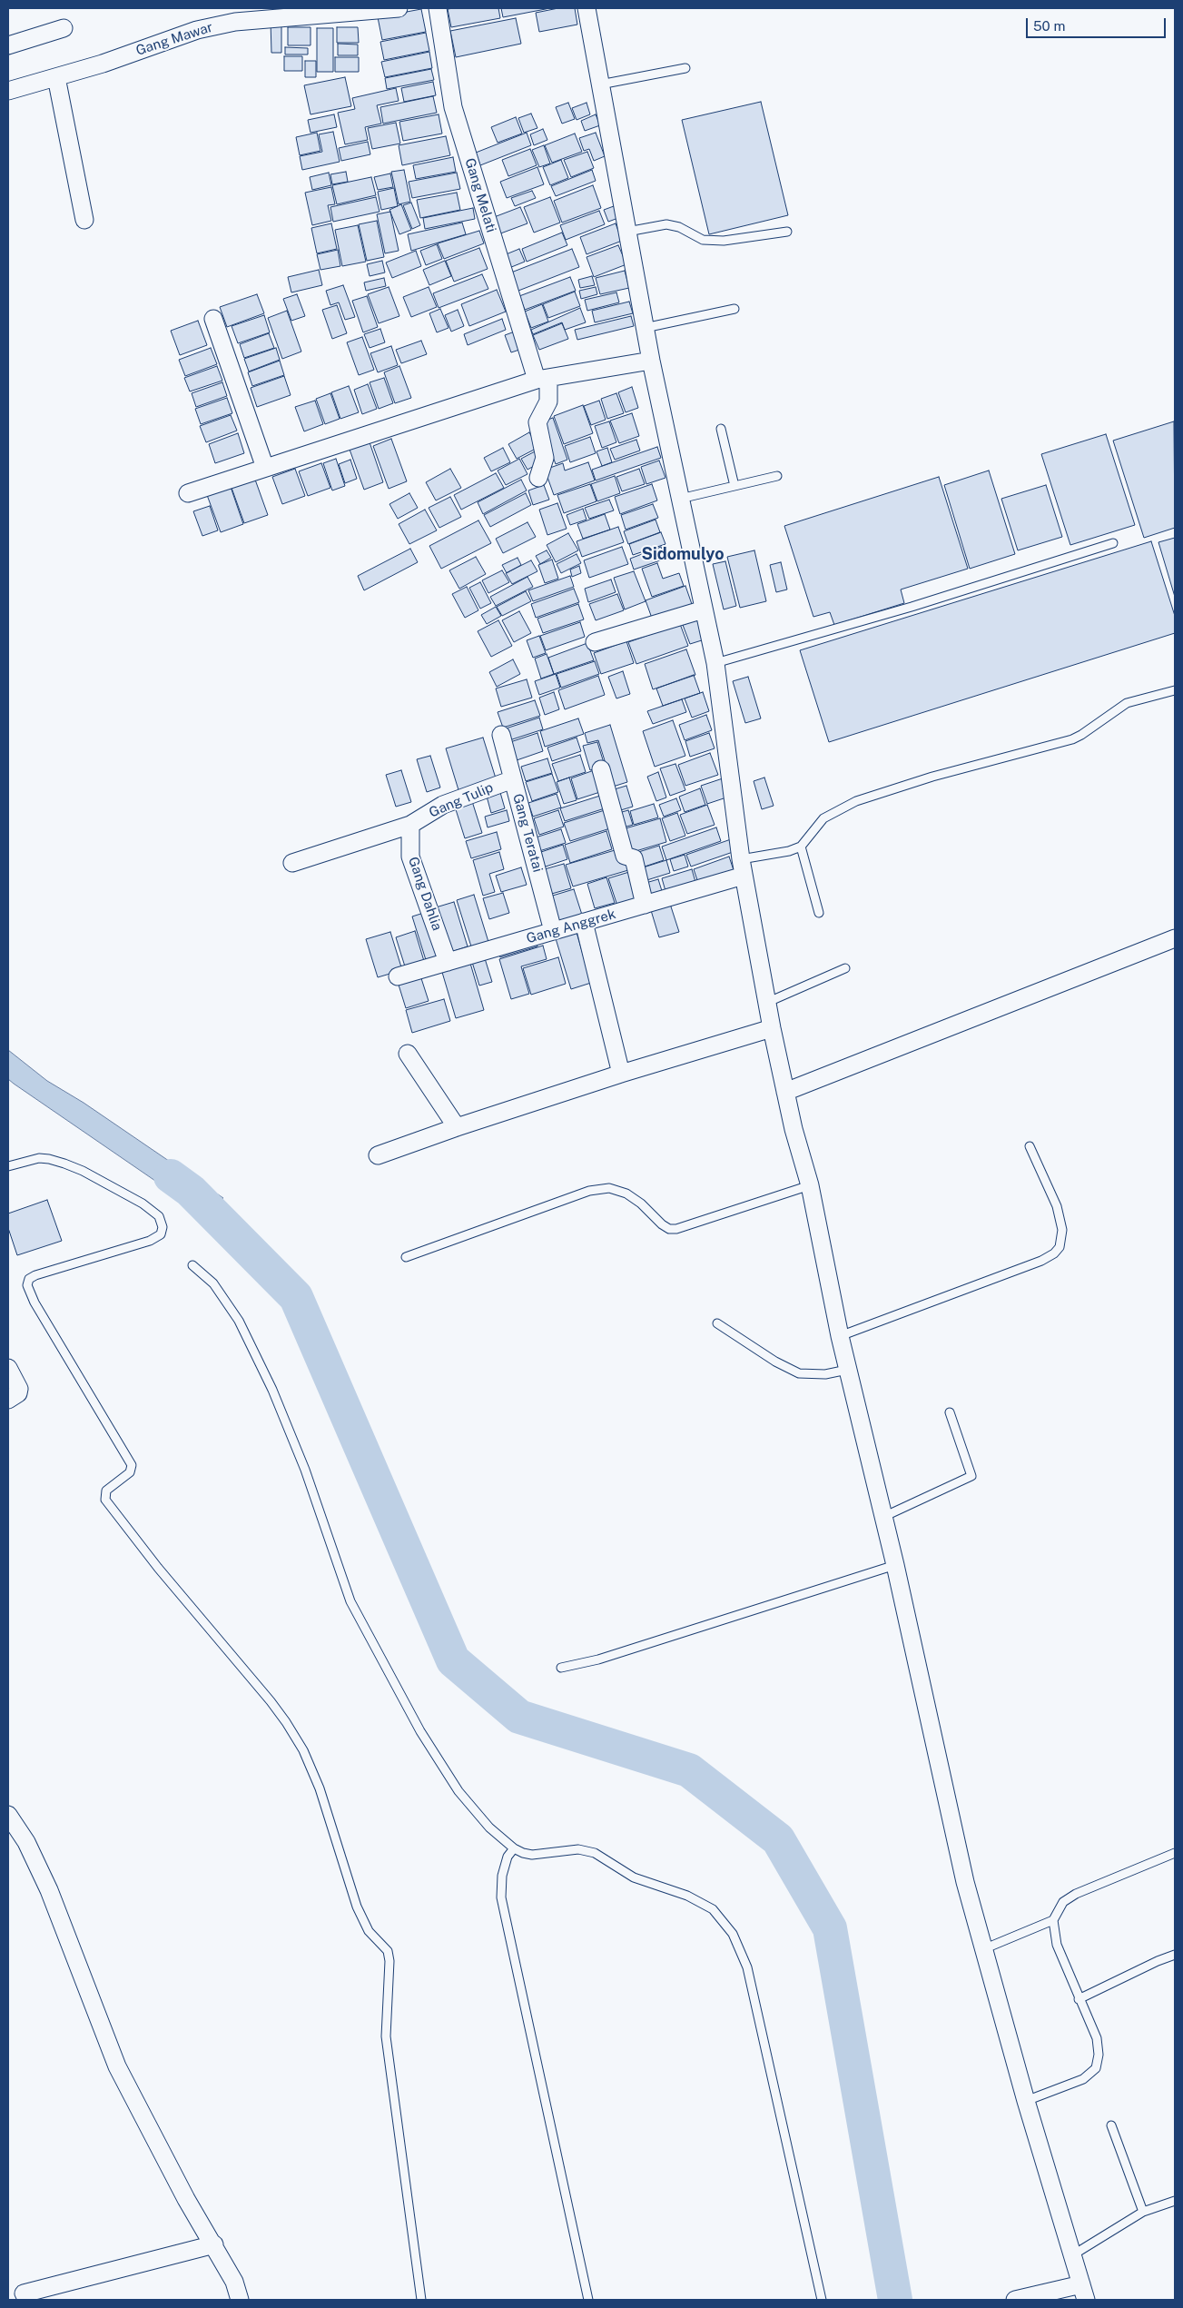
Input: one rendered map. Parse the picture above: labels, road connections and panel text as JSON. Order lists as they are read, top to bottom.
{
  "streets": {
    "street": [
      "Gang Mawar",
      "Gang Melati",
      "Gang Tulip",
      "Gang Teratai",
      "Gang Dahlia",
      "Gang Anggrek"
    ]
  },
  "crossings": [
    ["Gang Tulip", "Gang Teratai"],
    ["Gang Tulip", "Gang Dahlia"],
    ["Gang Teratai", "Gang Anggrek"],
    ["Gang Dahlia", "Gang Anggrek"]
  ],
  "districts": ["Sidomulyo"],
  "scale_bar": "50 m"
}
